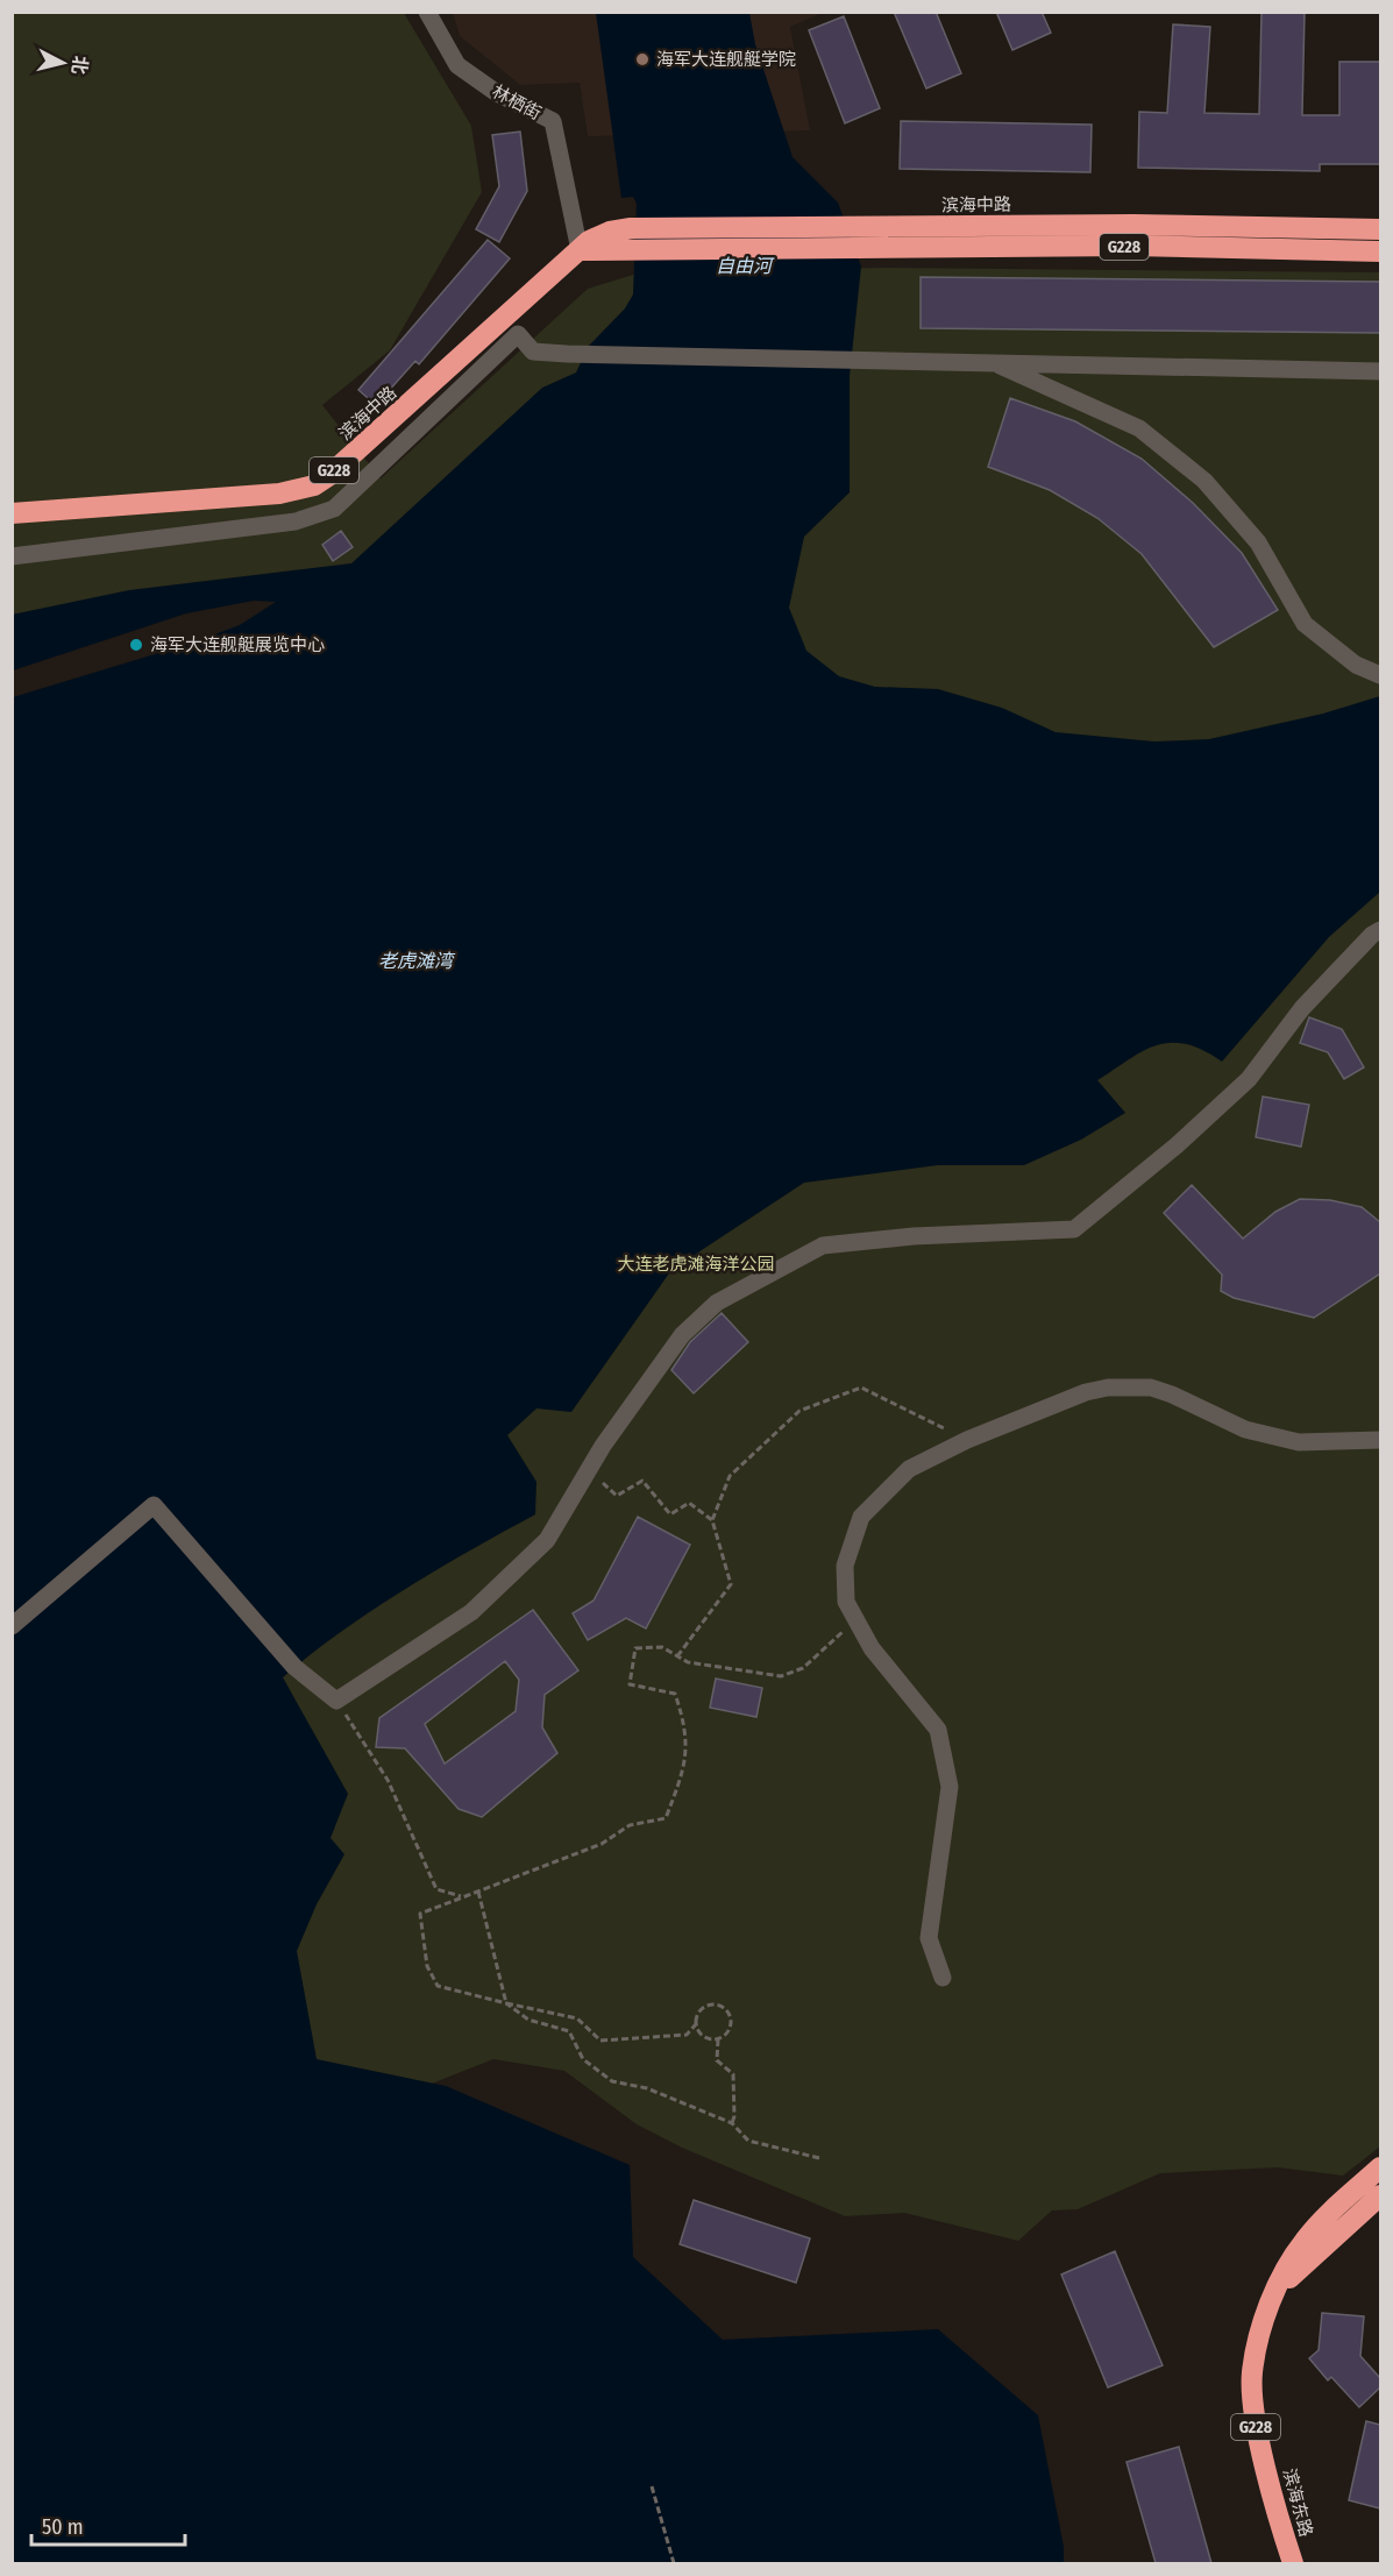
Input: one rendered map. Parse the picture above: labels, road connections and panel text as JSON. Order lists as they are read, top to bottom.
{
  "streets": {
    "highway": ["滨海中路", "G228", "滨海东路"],
    "street": ["林栖街"]
  },
  "crossings": [
    ["林栖街", "滨海中路"],
    ["林栖街", "G228"],
    ["滨海中路", "G228"]
  ],
  "water": ["自由河", "老虎滩湾"],
  "parks": ["大连老虎滩海洋公园"],
  "places": ["海军大连舰艇学院", "海军大连舰艇展览中心"],
  "scale_bar": "50 m",
  "north": "right"
}
